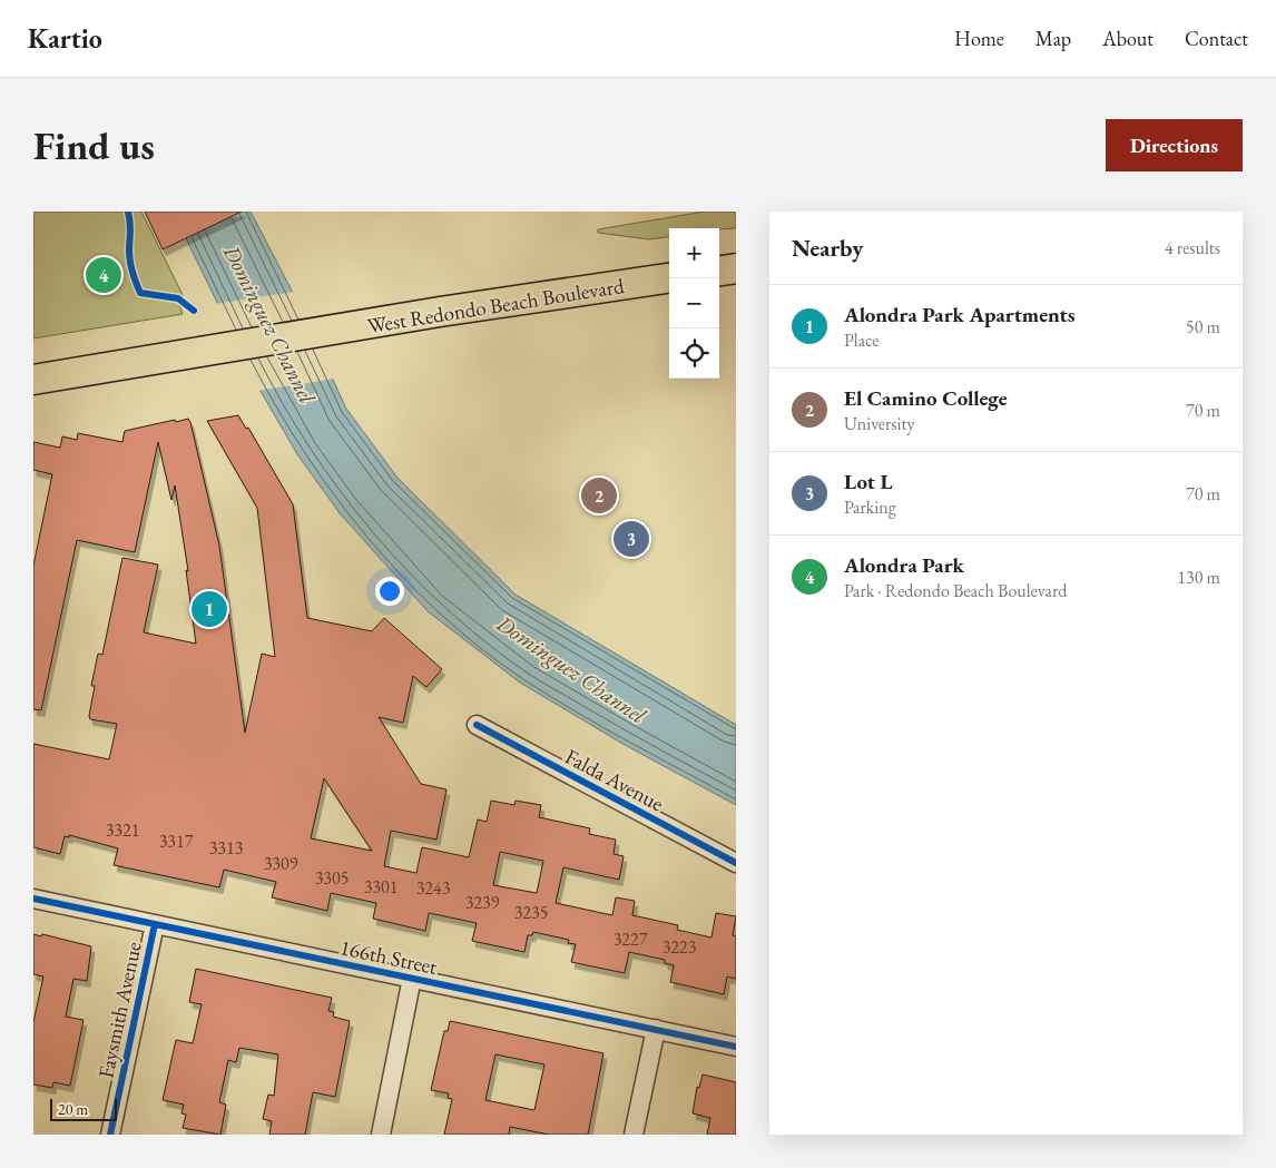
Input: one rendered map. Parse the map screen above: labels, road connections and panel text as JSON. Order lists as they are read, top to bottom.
{
  "streets": {
    "main road": ["West Redondo Beach Boulevard"],
    "street": ["Falda Avenue", "166th Street", "Faysmith Avenue"]
  },
  "crossings": [
    ["166th Street", "Faysmith Avenue"]
  ],
  "water": ["Dominguez Channel"],
  "house_numbers": [
    "3321",
    "3317",
    "3313",
    "3309",
    "3305",
    "3301",
    "3243",
    "3239",
    "3235",
    "3227",
    "3223"
  ],
  "scale_bar": "20 m",
  "page": {
    "header": "Kartio",
    "nav": [
      "Home",
      "Map",
      "About",
      "Contact"
    ],
    "buttons": "Directions",
    "title": "Find us",
    "heading": ["Nearby", "4 results"],
    "map_buttons": ["+", "−"],
    "pins": [
      "4",
      "2",
      "3",
      "1"
    ],
    "list": [
      {
        "mark": "1",
        "name": "Alondra Park Apartments",
        "note": "Place",
        "value": "50 m"
      },
      {
        "mark": "2",
        "name": "El Camino College",
        "note": "University",
        "value": "70 m"
      },
      {
        "mark": "3",
        "name": "Lot L",
        "note": "Parking",
        "value": "70 m"
      },
      {
        "mark": "4",
        "name": "Alondra Park",
        "note": "Park · Redondo Beach Boulevard",
        "value": "130 m"
      }
    ],
    "scale": "20 m"
  }
}
